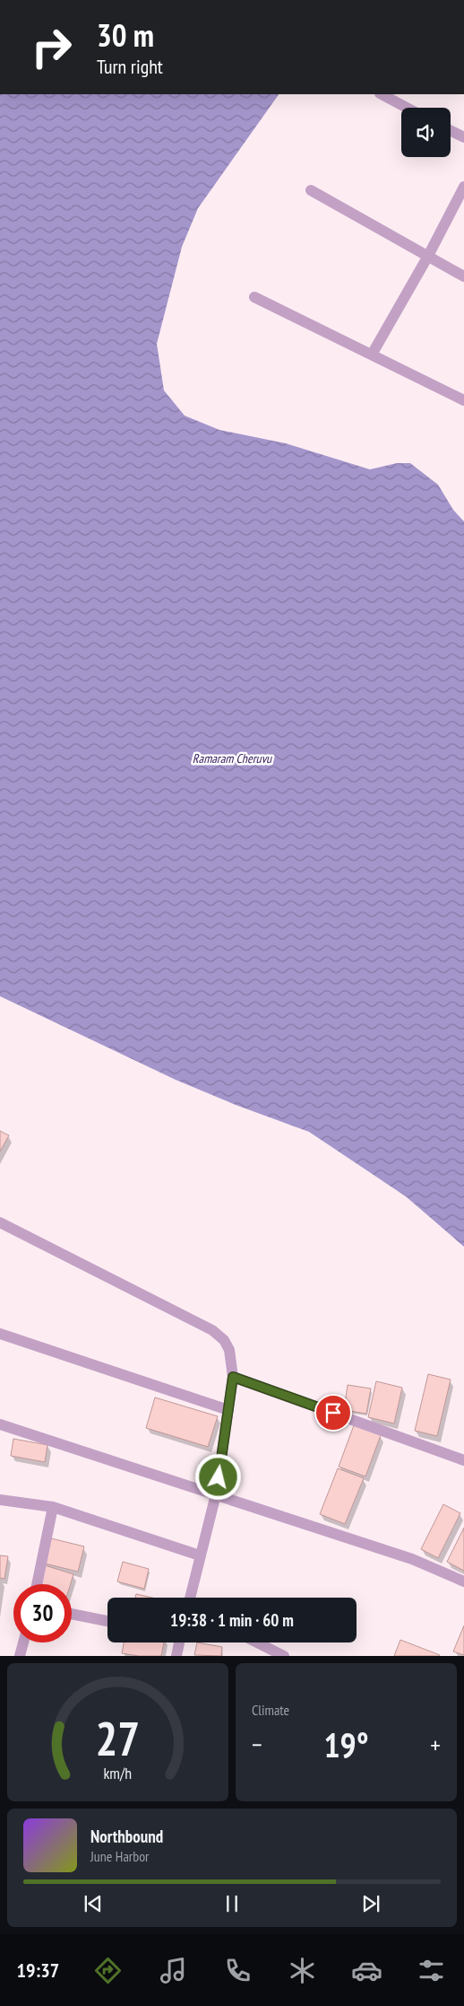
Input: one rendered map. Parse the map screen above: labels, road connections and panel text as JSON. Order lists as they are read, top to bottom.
{
  "water": ["Ramaram Cheruvu"],
  "page": {
    "turn": ["30 m", "Turn right"],
    "limit": "30",
    "trip": "19:38 · 1 min · 60 m",
    "tile": "Climate",
    "heat": ["−", "19°", "+"],
    "song": ["Northbound", "June Harbor"],
    "tabs": "19:37",
    "gauge": ["27", "km/h"]
  }
}
